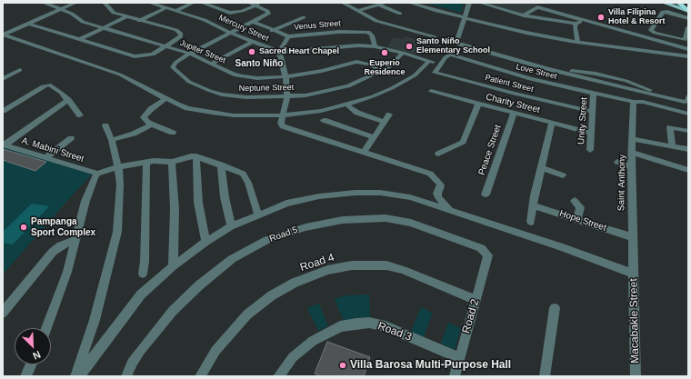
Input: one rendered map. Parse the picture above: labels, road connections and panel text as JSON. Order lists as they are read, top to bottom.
{
  "streets": {
    "street": [
      "Venus Street",
      "Mercury Street",
      "Jupiter Street",
      "Love Street",
      "Patient Street",
      "Neptune Street",
      "Charity Street",
      "Unity Street",
      "A. Mabini Street",
      "Peace Street",
      "Saint Anthony",
      "Hope Street",
      "Road 5",
      "Road 4",
      "Road 2",
      "Macabakle Street",
      "Road 3"
    ]
  },
  "crossings": [
    ["Venus Street", "Mercury Street"],
    ["Venus Street", "Neptune Street"],
    ["Mercury Street", "Love Street"],
    ["Mercury Street", "Patient Street"],
    ["Mercury Street", "Neptune Street"],
    ["Jupiter Street", "Neptune Street"],
    ["Love Street", "Patient Street"],
    ["Love Street", "Unity Street"],
    ["Love Street", "Saint Anthony"],
    ["Patient Street", "Unity Street"],
    ["Charity Street", "Unity Street"],
    ["Charity Street", "Peace Street"],
    ["Saint Anthony", "Hope Street"],
    ["Saint Anthony", "Macabakle Street"],
    ["Road 5", "Road 2"],
    ["Road 4", "Road 2"],
    ["Road 2", "Road 3"]
  ],
  "districts": ["Santo Niño"],
  "places": [
    "Villa Filipina Hotel & Resort",
    "Santo Niño Elementary School",
    "Sacred Heart Chapel",
    "Euperio Residence",
    "Pampanga Sport Complex",
    "Villa Barosa Multi-Purpose Hall"
  ],
  "north": "bottom right"
}
